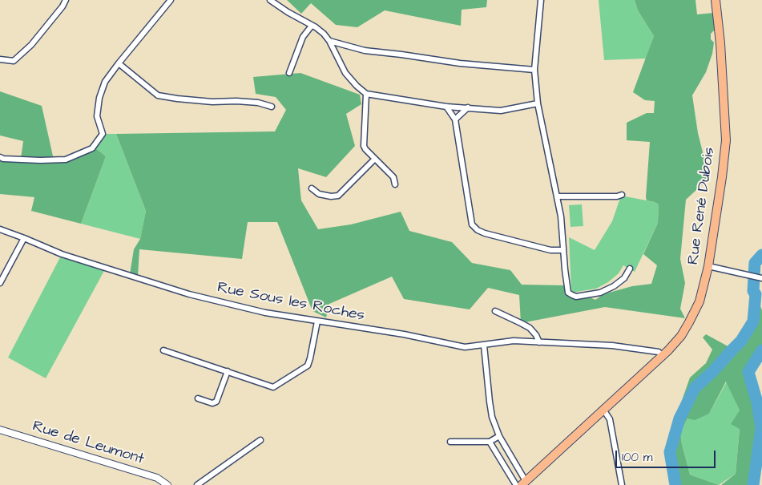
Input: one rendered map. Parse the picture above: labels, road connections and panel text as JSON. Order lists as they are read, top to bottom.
{
  "streets": {
    "main road": ["Rue René Dubois"],
    "street": ["Rue Sous les Roches", "Rue de Leumont"]
  },
  "crossings": [
    ["Rue René Dubois", "Rue Sous les Roches"]
  ],
  "scale_bar": "100 m"
}
